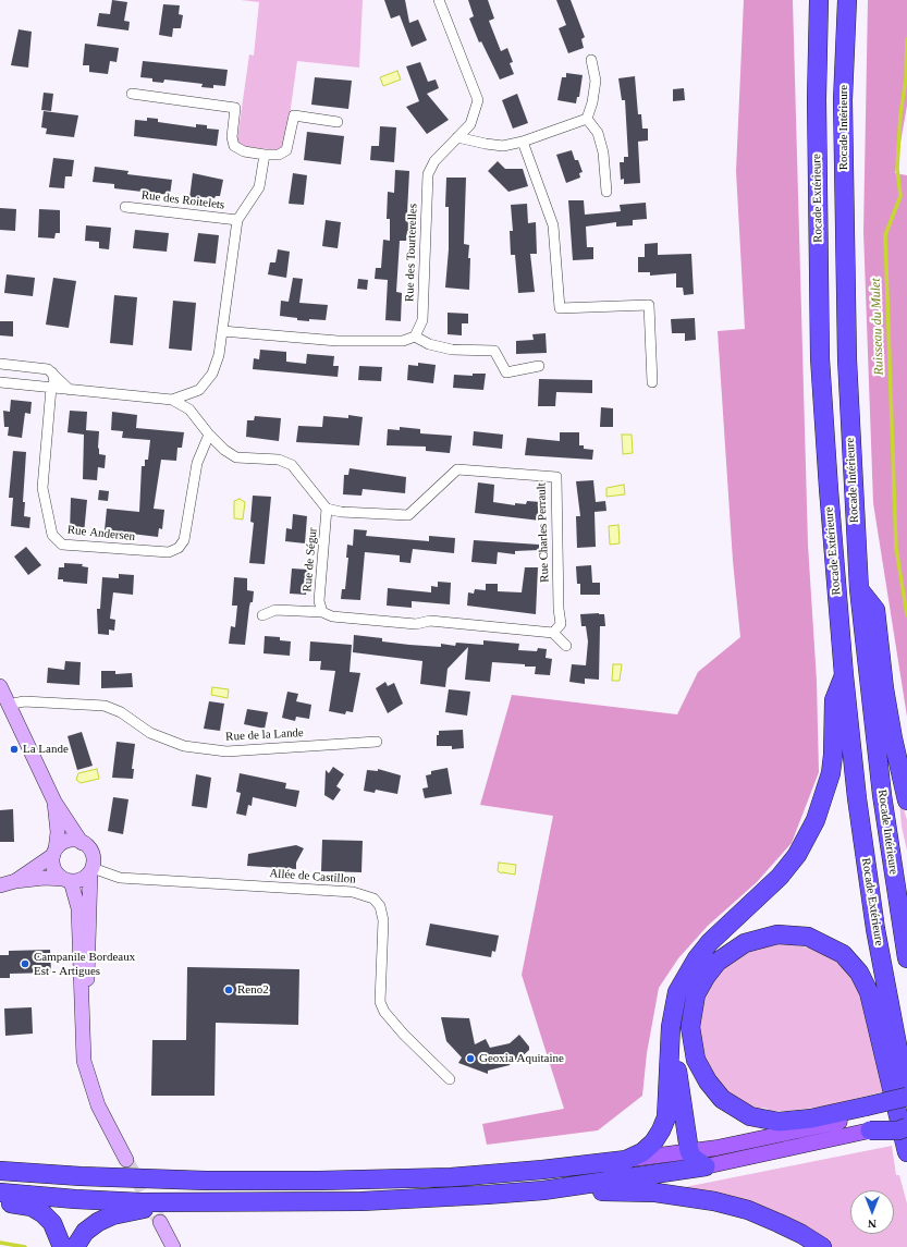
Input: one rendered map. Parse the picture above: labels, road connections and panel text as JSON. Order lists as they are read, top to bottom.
{
  "streets": {
    "highway": ["Rocade Intérieure", "Rocade Extérieure"],
    "street": [
      "Rue des Roitelets",
      "Rue des Tourterelles",
      "Rue Charles Perrault",
      "Rue Andersen",
      "Rue de Ségur",
      "Rue de la Lande",
      "Allée de Castillon"
    ]
  },
  "crossings": [
    ["Rue Charles Perrault", "Rue de Ségur"]
  ],
  "water": ["Ruisseau du Mulet"],
  "places": [
    "La Lande",
    "Campanile Bordeaux Est - Artigues",
    "Reno2",
    "Geoxia Aquitaine"
  ],
  "north": "bottom"
}
